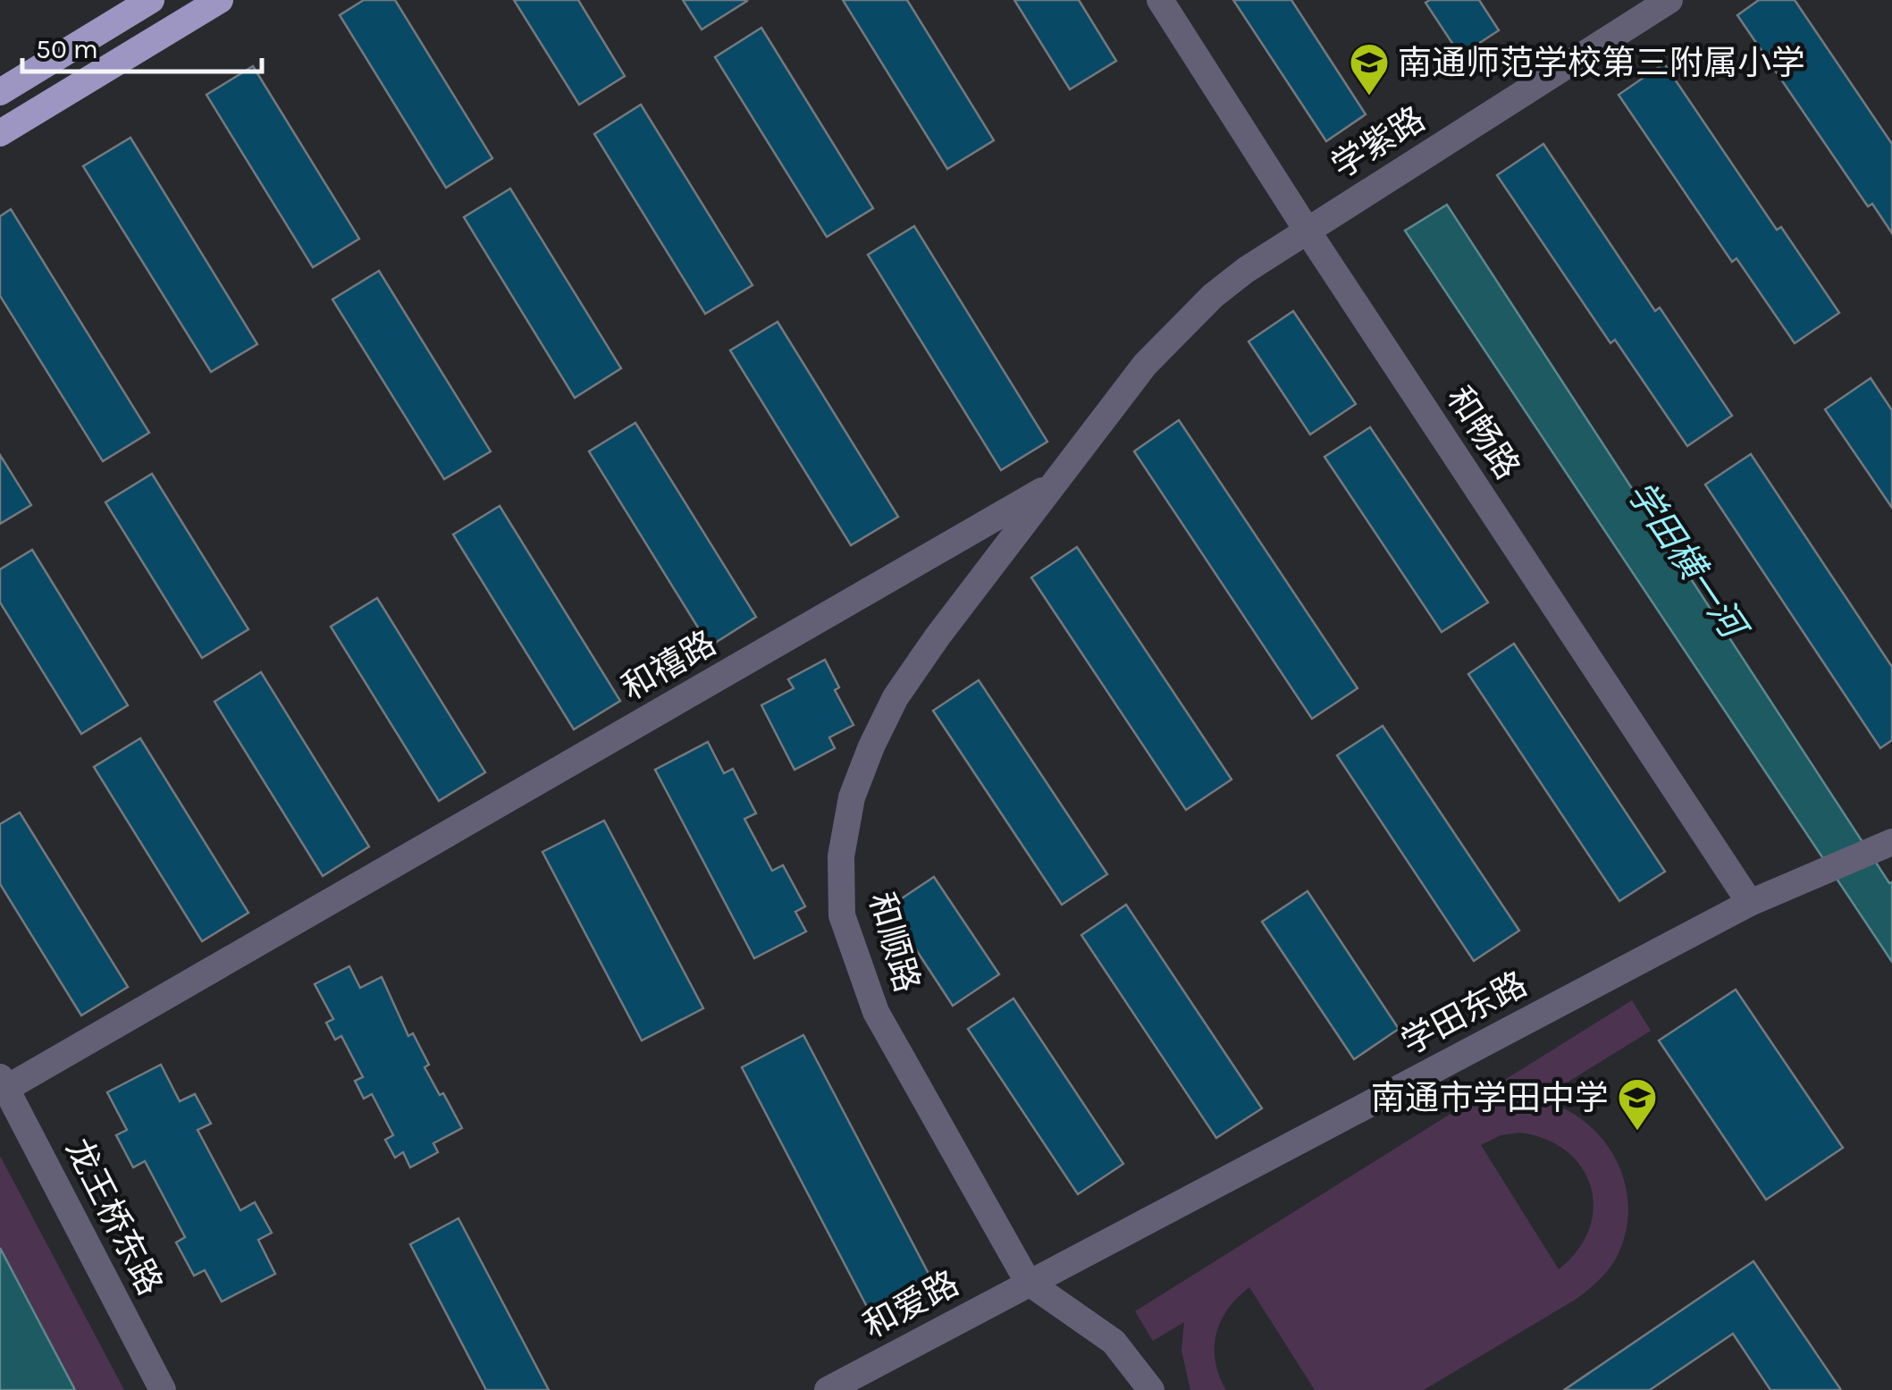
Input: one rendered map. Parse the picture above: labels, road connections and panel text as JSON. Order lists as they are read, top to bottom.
{
  "streets": {
    "street": [
      "学紫路",
      "和畅路",
      "和禧路",
      "和顺路",
      "学田东路",
      "龙王桥东路",
      "和爱路"
    ]
  },
  "crossings": [
    ["学紫路", "和畅路"],
    ["学紫路", "和禧路"],
    ["和畅路", "和禧路"],
    ["和畅路", "学田东路"],
    ["和禧路", "和顺路"],
    ["和禧路", "龙王桥东路"],
    ["和顺路", "学田东路"],
    ["和顺路", "和爱路"],
    ["学田东路", "和爱路"]
  ],
  "water": ["学田横一河"],
  "places": {
    "school or university": ["南通师范学校第三附属小学", "南通市学田中学"]
  },
  "scale_bar": "50 m"
}
